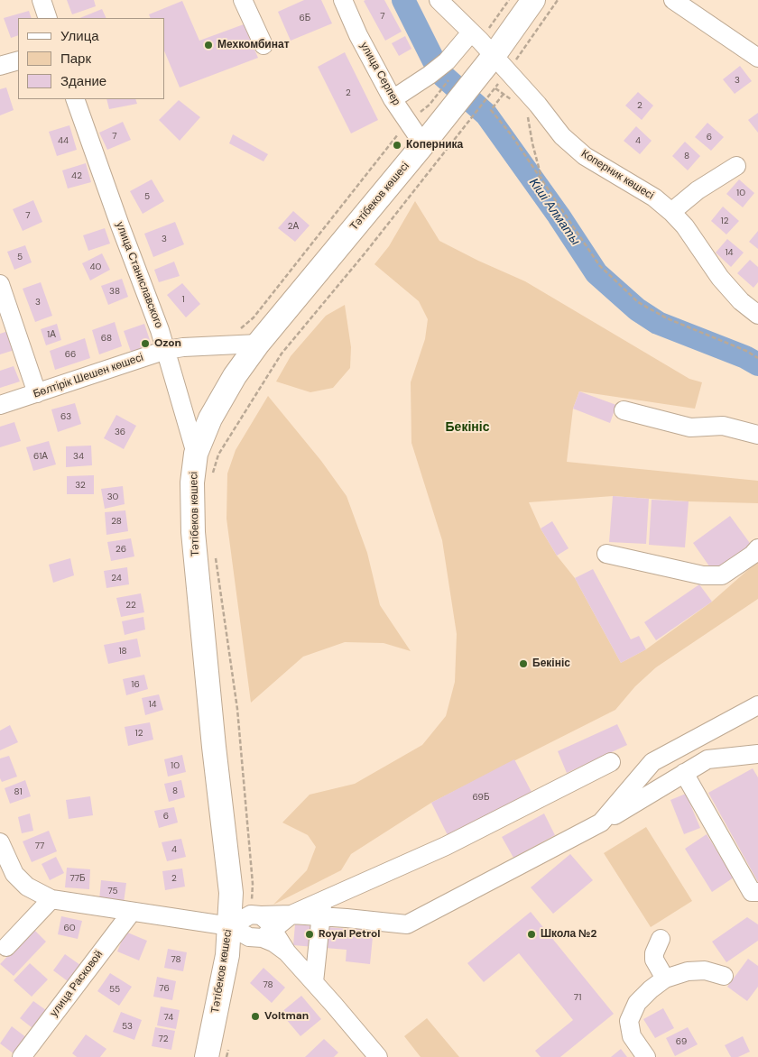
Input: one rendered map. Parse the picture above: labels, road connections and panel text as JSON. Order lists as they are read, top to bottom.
{
  "streets": {
    "main road": ["Тәтібеков көшесі"],
    "street": [
      "улица Серпер",
      "Коперник көшесі",
      "улица Станиславского",
      "Бөлтірік Шешен көшесі",
      "улица Расковой"
    ]
  },
  "crossings": [
    ["улица Серпер", "Тәтібеков көшесі"],
    ["Коперник көшесі", "Тәтібеков көшесі"],
    ["Тәтібеков көшесі", "улица Станиславского"],
    ["Тәтібеков көшесі", "Бөлтірік Шешен көшесі"],
    ["улица Станиславского", "Бөлтірік Шешен көшесі"]
  ],
  "districts": ["Бекініс"],
  "water": ["Кіші Алматы"],
  "places": [
    "Мехкомбинат",
    "Коперника",
    "Ozon",
    "Бекініс",
    "Royal Petrol",
    "Школа №2",
    "Voltman"
  ],
  "house_numbers": [
    "7",
    "6Б",
    "3",
    "2",
    "2",
    "7",
    "6",
    "44",
    "4",
    "8",
    "42",
    "10",
    "5",
    "7",
    "12",
    "2А",
    "3",
    "14",
    "5",
    "40",
    "38",
    "1",
    "3",
    "1А",
    "68",
    "66",
    "63",
    "36",
    "61А",
    "34",
    "32",
    "30",
    "28",
    "26",
    "24",
    "22",
    "18",
    "16",
    "14",
    "12",
    "10",
    "8",
    "81",
    "69Б",
    "6",
    "77",
    "4",
    "77Б",
    "2",
    "75",
    "60",
    "78",
    "78",
    "76",
    "55",
    "71",
    "74",
    "53",
    "72",
    "69"
  ],
  "legend": ["Улица", "Парк", "Здание"]
}
